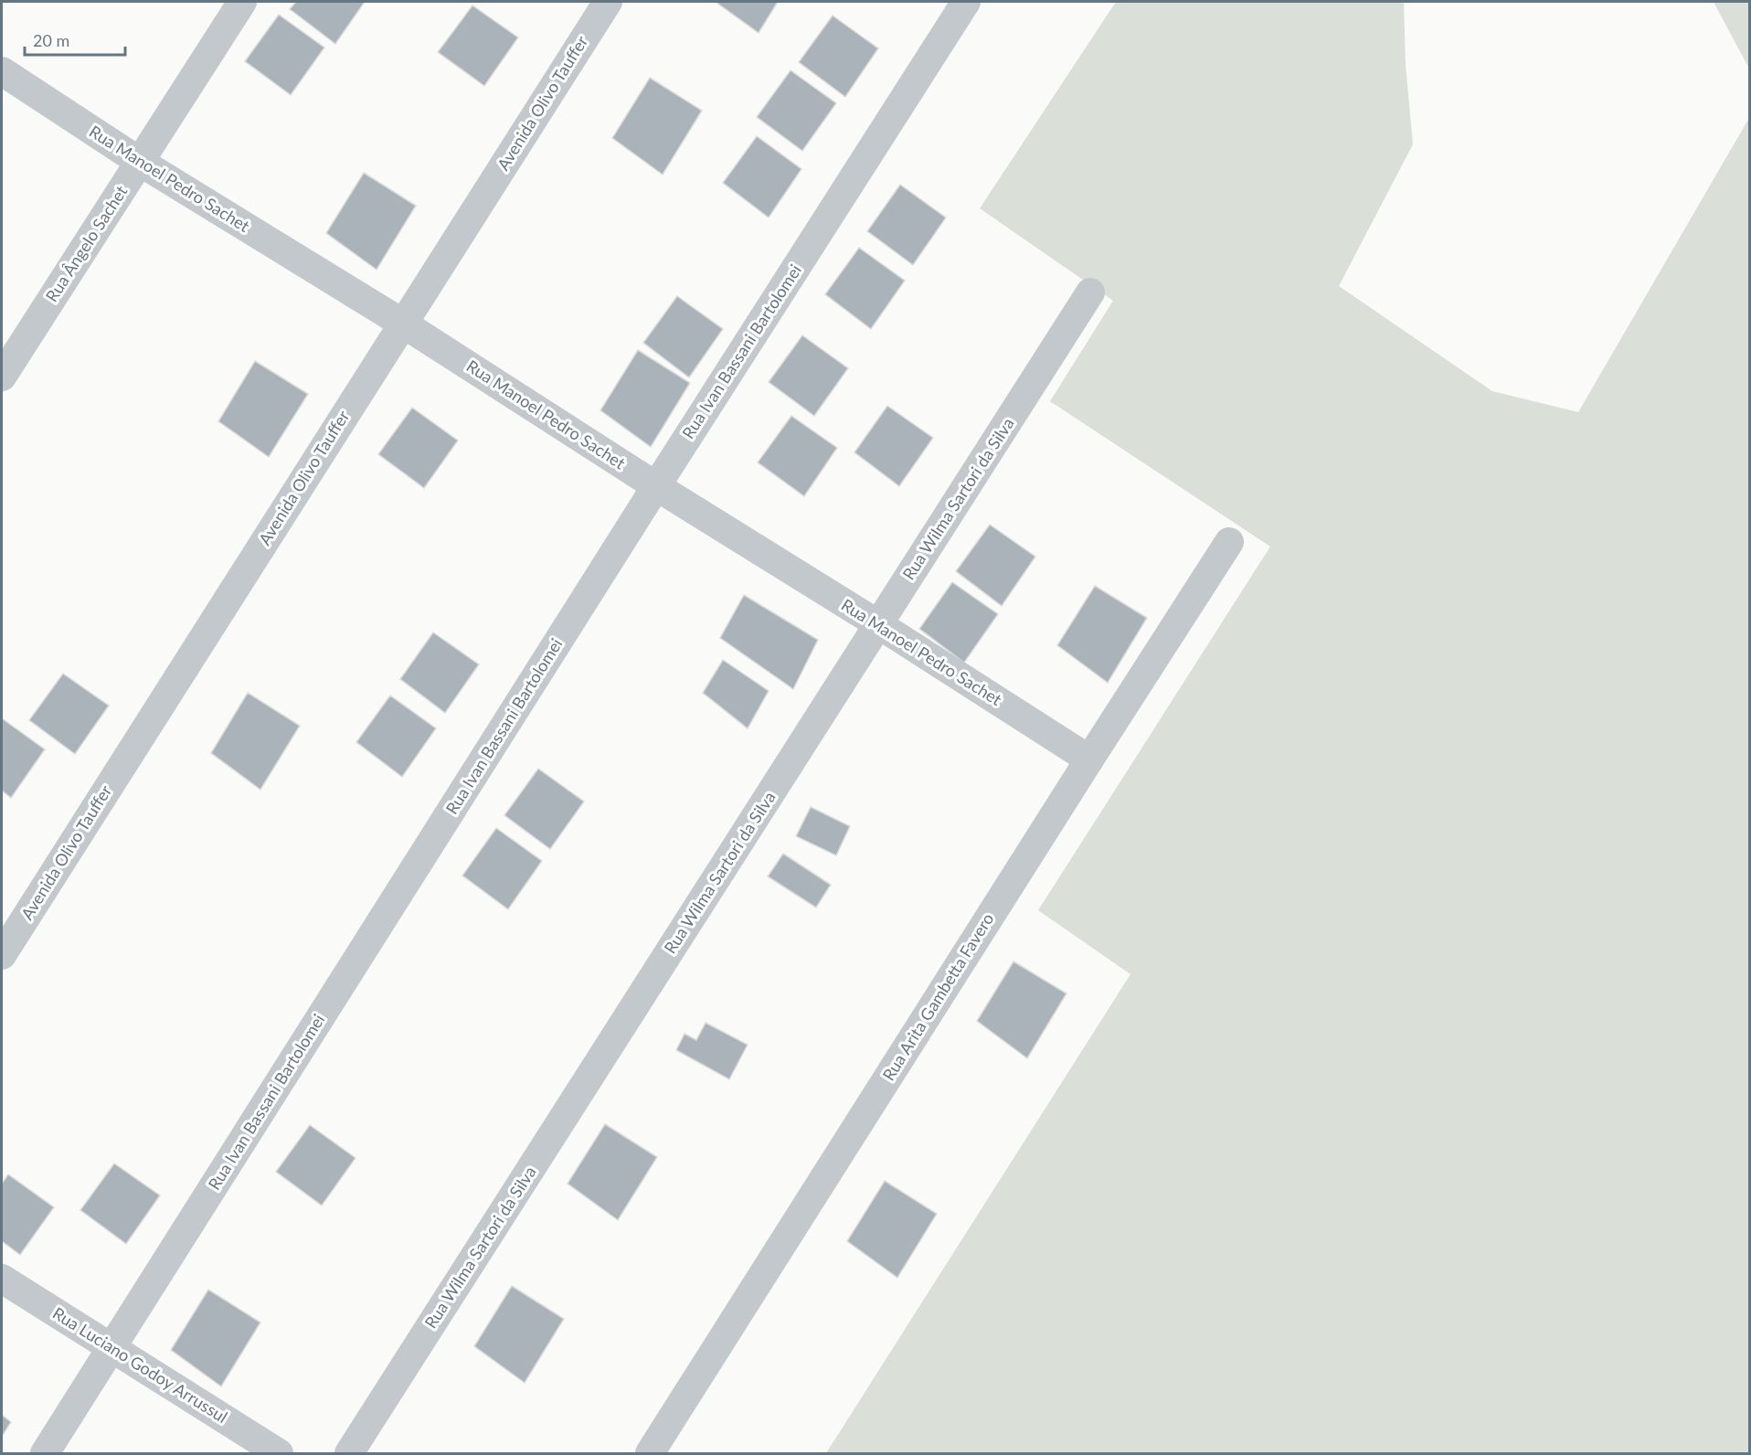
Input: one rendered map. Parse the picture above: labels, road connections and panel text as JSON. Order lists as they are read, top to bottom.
{
  "streets": {
    "street": [
      "Avenida Olivo Tauffer",
      "Rua Manoel Pedro Sachet",
      "Rua Ângelo Sachet",
      "Rua Ivan Bassani Bartolomei",
      "Rua Wilma Sartori da Silva",
      "Rua Arita Gambetta Favero",
      "Rua Luciano Godoy Arrussul"
    ]
  },
  "crossings": [
    ["Avenida Olivo Tauffer", "Rua Manoel Pedro Sachet"],
    ["Rua Manoel Pedro Sachet", "Rua Ângelo Sachet"],
    ["Rua Manoel Pedro Sachet", "Rua Ivan Bassani Bartolomei"],
    ["Rua Manoel Pedro Sachet", "Rua Wilma Sartori da Silva"],
    ["Rua Manoel Pedro Sachet", "Rua Arita Gambetta Favero"],
    ["Rua Ivan Bassani Bartolomei", "Rua Luciano Godoy Arrussul"]
  ],
  "scale_bar": "20 m"
}
